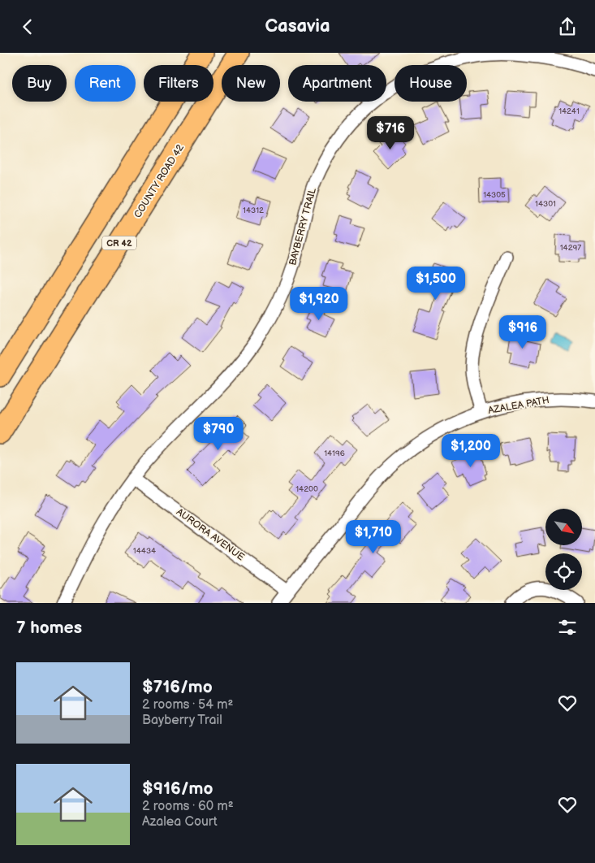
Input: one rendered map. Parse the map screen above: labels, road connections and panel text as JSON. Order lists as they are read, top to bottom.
{
  "streets": {
    "highway": ["COUNTY ROAD 42", "CR 42"],
    "street": ["BAYBERRY TRAIL", "AZALEA PATH", "AURORA AVENUE"]
  },
  "crossings": [
    ["BAYBERRY TRAIL", "AURORA AVENUE"],
    ["AZALEA PATH", "AURORA AVENUE"]
  ],
  "house_numbers": [
    "14241",
    "14305",
    "14301",
    "14312",
    "14297",
    "14196",
    "14200",
    "14434"
  ],
  "north": "bottom right",
  "page": {
    "header": "Casavia",
    "chip": [
      "Buy",
      "Rent",
      "Filters",
      "New",
      "Apartment",
      "House"
    ],
    "price": [
      "$716",
      "$1,500",
      "$1,920",
      "$916",
      "$790",
      "$1,200",
      "$1,710"
    ],
    "heading": "7 homes",
    "list": [
      {
        "name": "$716/mo",
        "note": "2 rooms · 54 m² · Bayberry Trail"
      },
      {
        "name": "$916/mo",
        "note": "2 rooms · 60 m² · Azalea Court"
      }
    ]
  }
}
